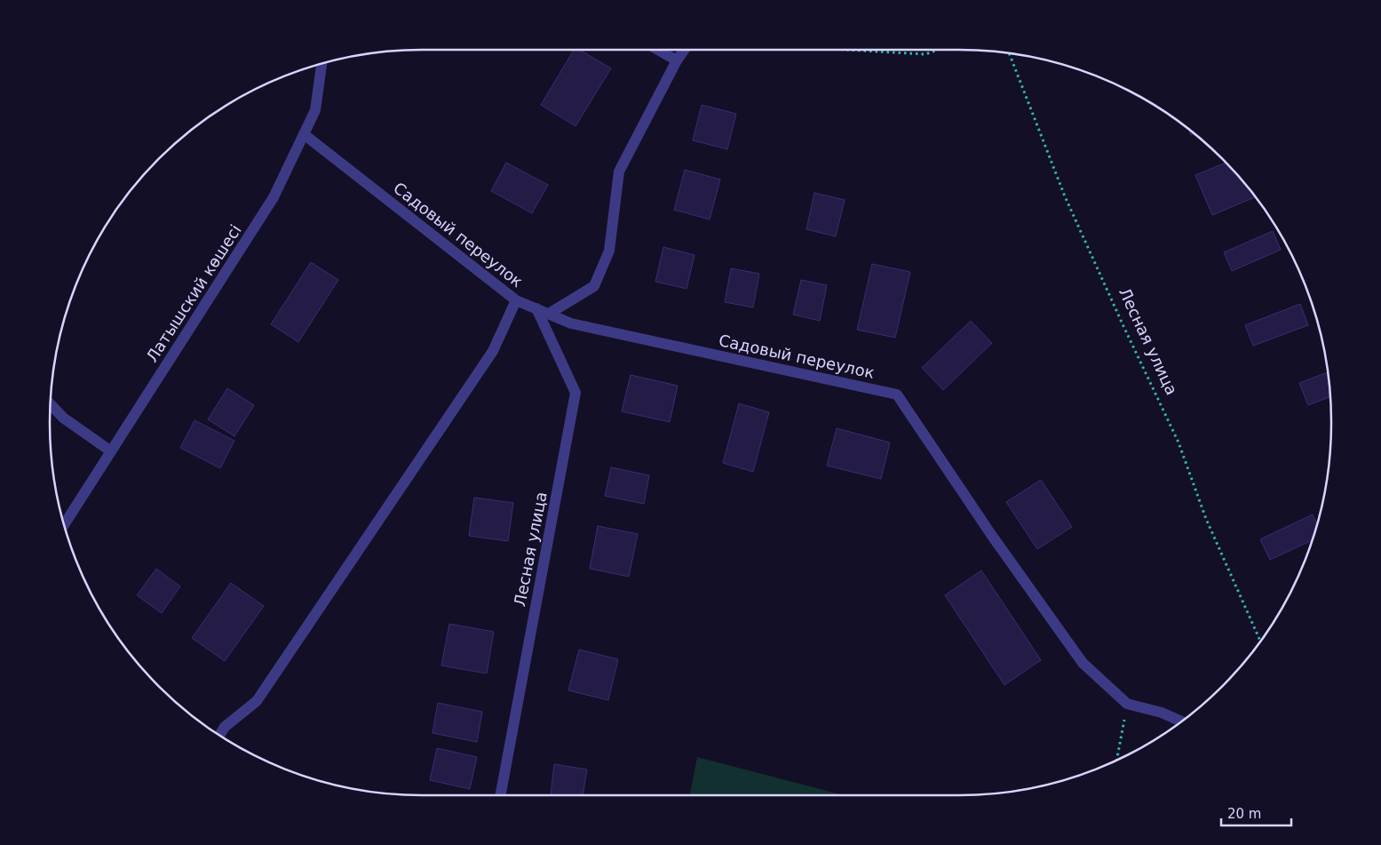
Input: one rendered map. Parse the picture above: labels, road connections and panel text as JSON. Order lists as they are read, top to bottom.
{
  "streets": {
    "street": ["Садовый переулок", "Латышский көшесі", "Лесная улица"]
  },
  "crossings": [
    ["Садовый переулок", "Латышский көшесі"],
    ["Садовый переулок", "Лесная улица"]
  ],
  "scale_bar": "20 m"
}
